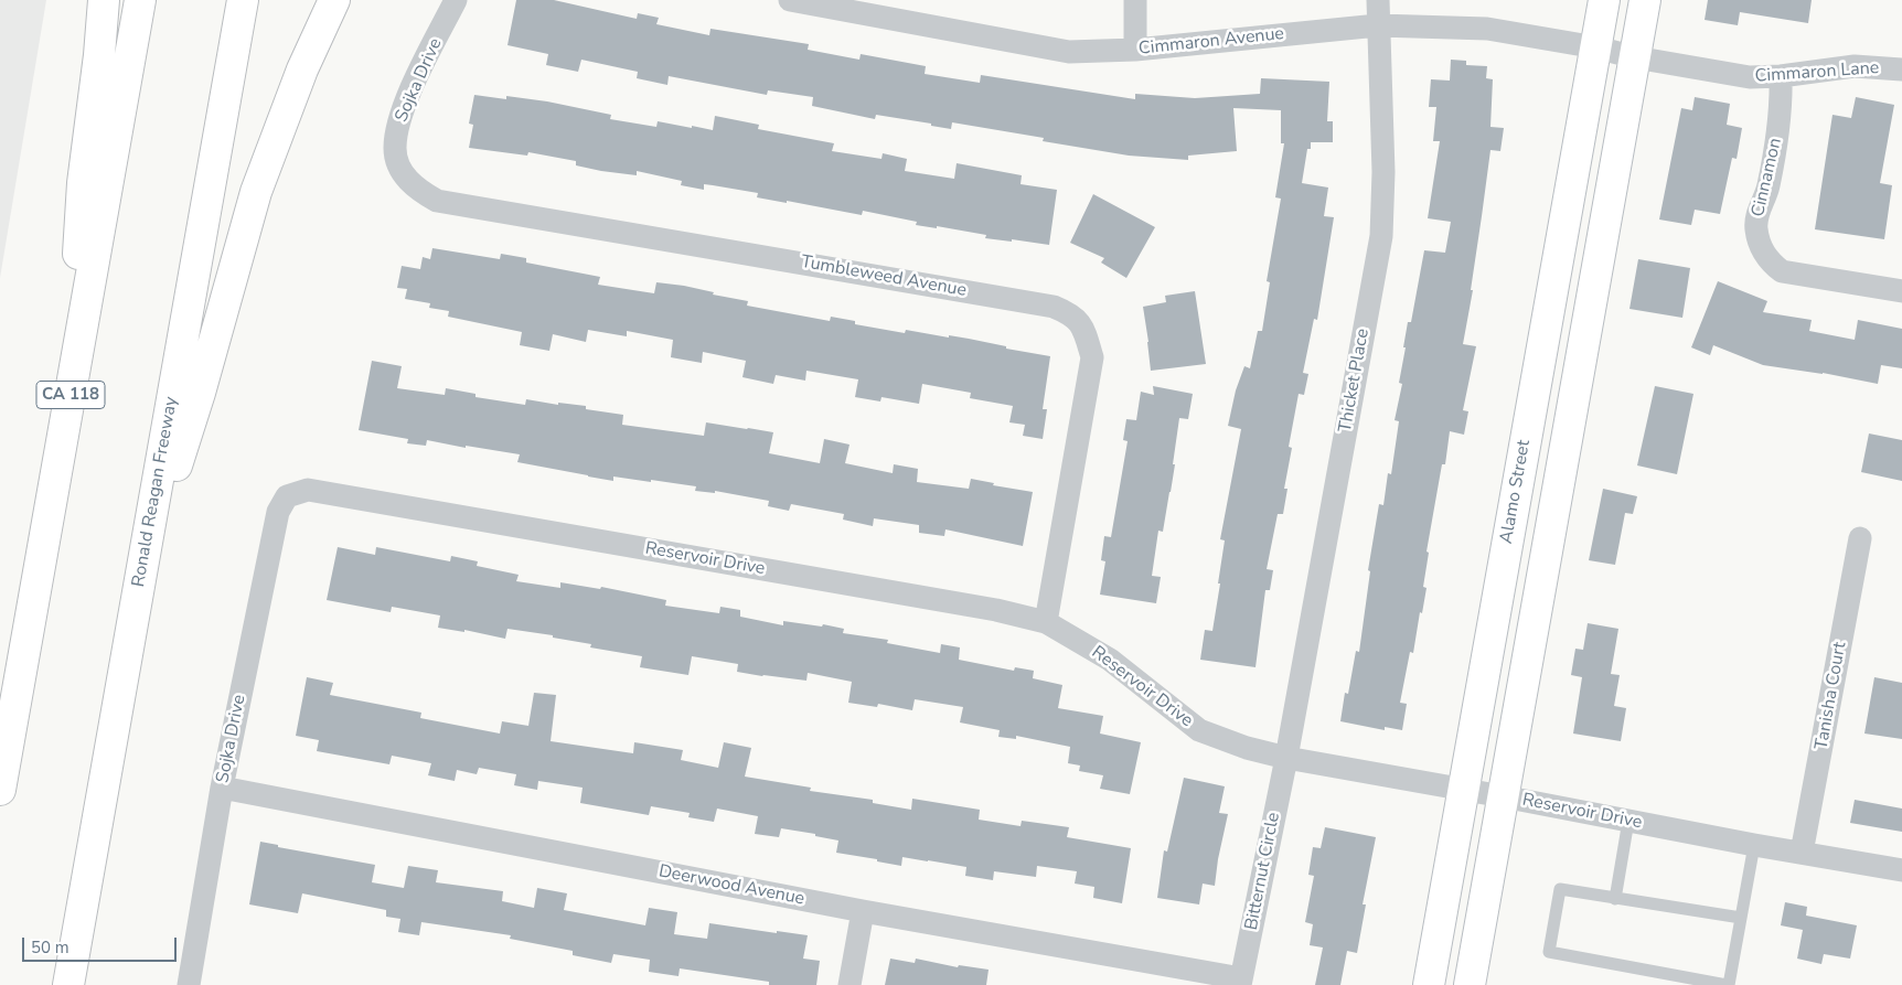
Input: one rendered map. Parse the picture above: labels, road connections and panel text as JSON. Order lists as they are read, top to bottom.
{
  "streets": {
    "main road": ["CA 118", "Ronald Reagan Freeway", "Alamo Street"],
    "street": [
      "Cimmaron Avenue",
      "Cimmaron Lane",
      "Sojka Drive",
      "Cinnamon",
      "Tumbleweed Avenue",
      "Thicket Place",
      "Reservoir Drive",
      "Tanisha Court",
      "Bitternut Circle",
      "Deerwood Avenue"
    ]
  },
  "crossings": [
    ["Cimmaron Avenue", "Cimmaron Lane"],
    ["Cimmaron Avenue", "Thicket Place"],
    ["Cimmaron Avenue", "Alamo Street"],
    ["Cimmaron Lane", "Cinnamon"],
    ["Sojka Drive", "Tumbleweed Avenue"],
    ["Sojka Drive", "Reservoir Drive"],
    ["Sojka Drive", "Deerwood Avenue"],
    ["Tumbleweed Avenue", "Reservoir Drive"],
    ["Thicket Place", "Reservoir Drive"],
    ["Thicket Place", "Bitternut Circle"],
    ["Alamo Street", "Reservoir Drive"],
    ["Reservoir Drive", "Tanisha Court"],
    ["Reservoir Drive", "Bitternut Circle"],
    ["Bitternut Circle", "Deerwood Avenue"]
  ],
  "scale_bar": "50 m"
}
